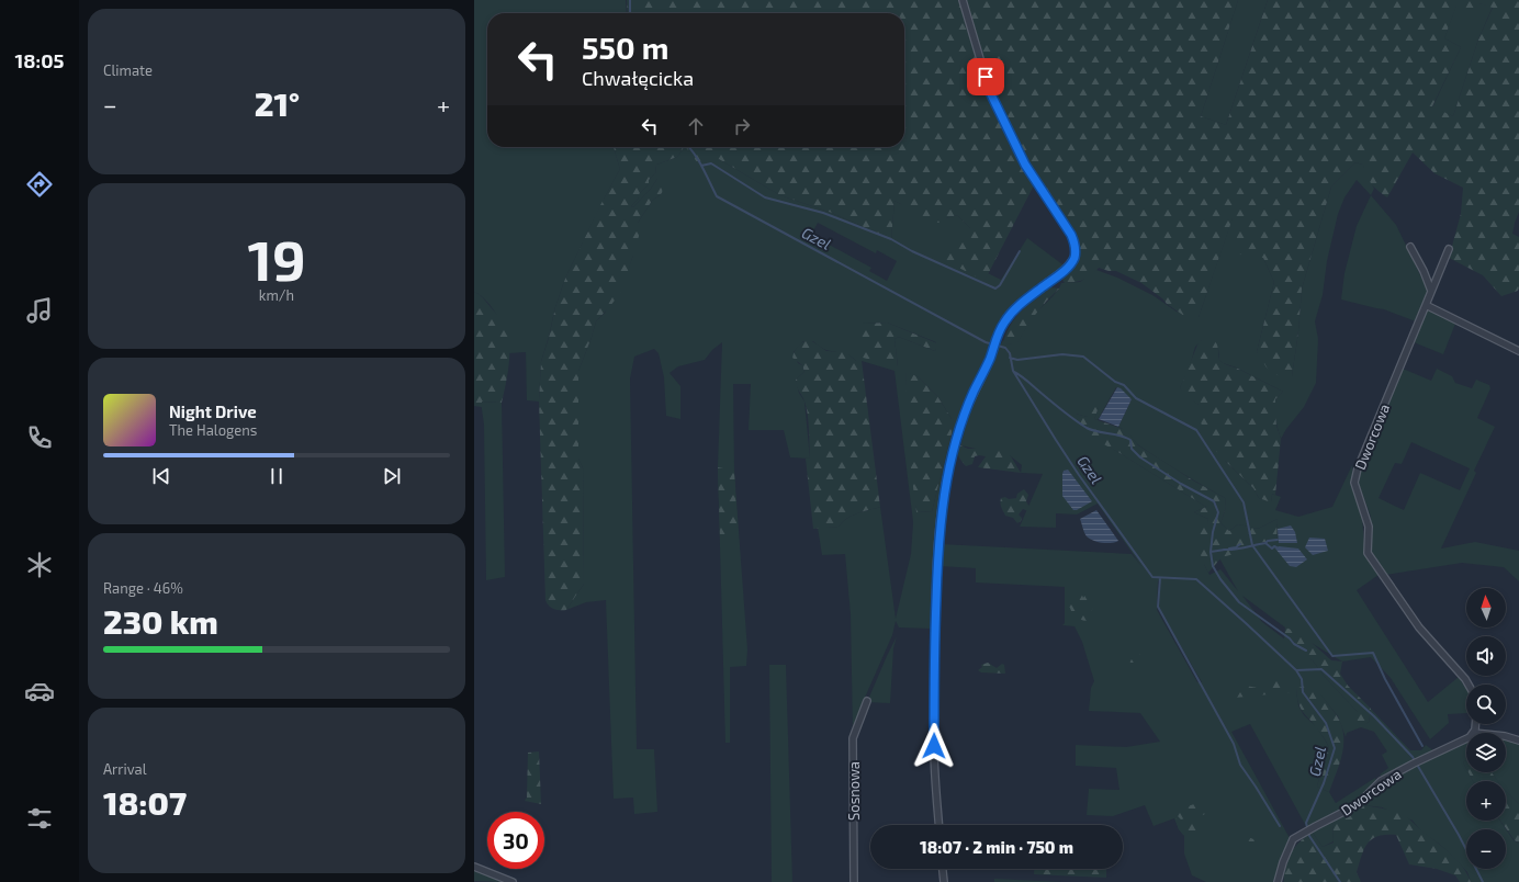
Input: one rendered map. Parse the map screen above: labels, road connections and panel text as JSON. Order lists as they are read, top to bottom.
{
  "streets": {
    "street": ["Dworcowa", "Sosnowa"]
  },
  "water": ["Gzel"],
  "north": "top",
  "page": {
    "tabs": "18:05",
    "tile": [
      "Climate",
      ["19", "km/h"],
      ["Range · 46%", "230 km"],
      ["Arrival", "18:07"]
    ],
    "turn": ["550 m", "Chwałęcicka"],
    "heat": ["−", "21°", "+"],
    "song": ["Night Drive", "The Halogens"],
    "map_buttons": ["+", "−"],
    "limit": "30",
    "trip": "18:07 · 2 min · 750 m"
  }
}
